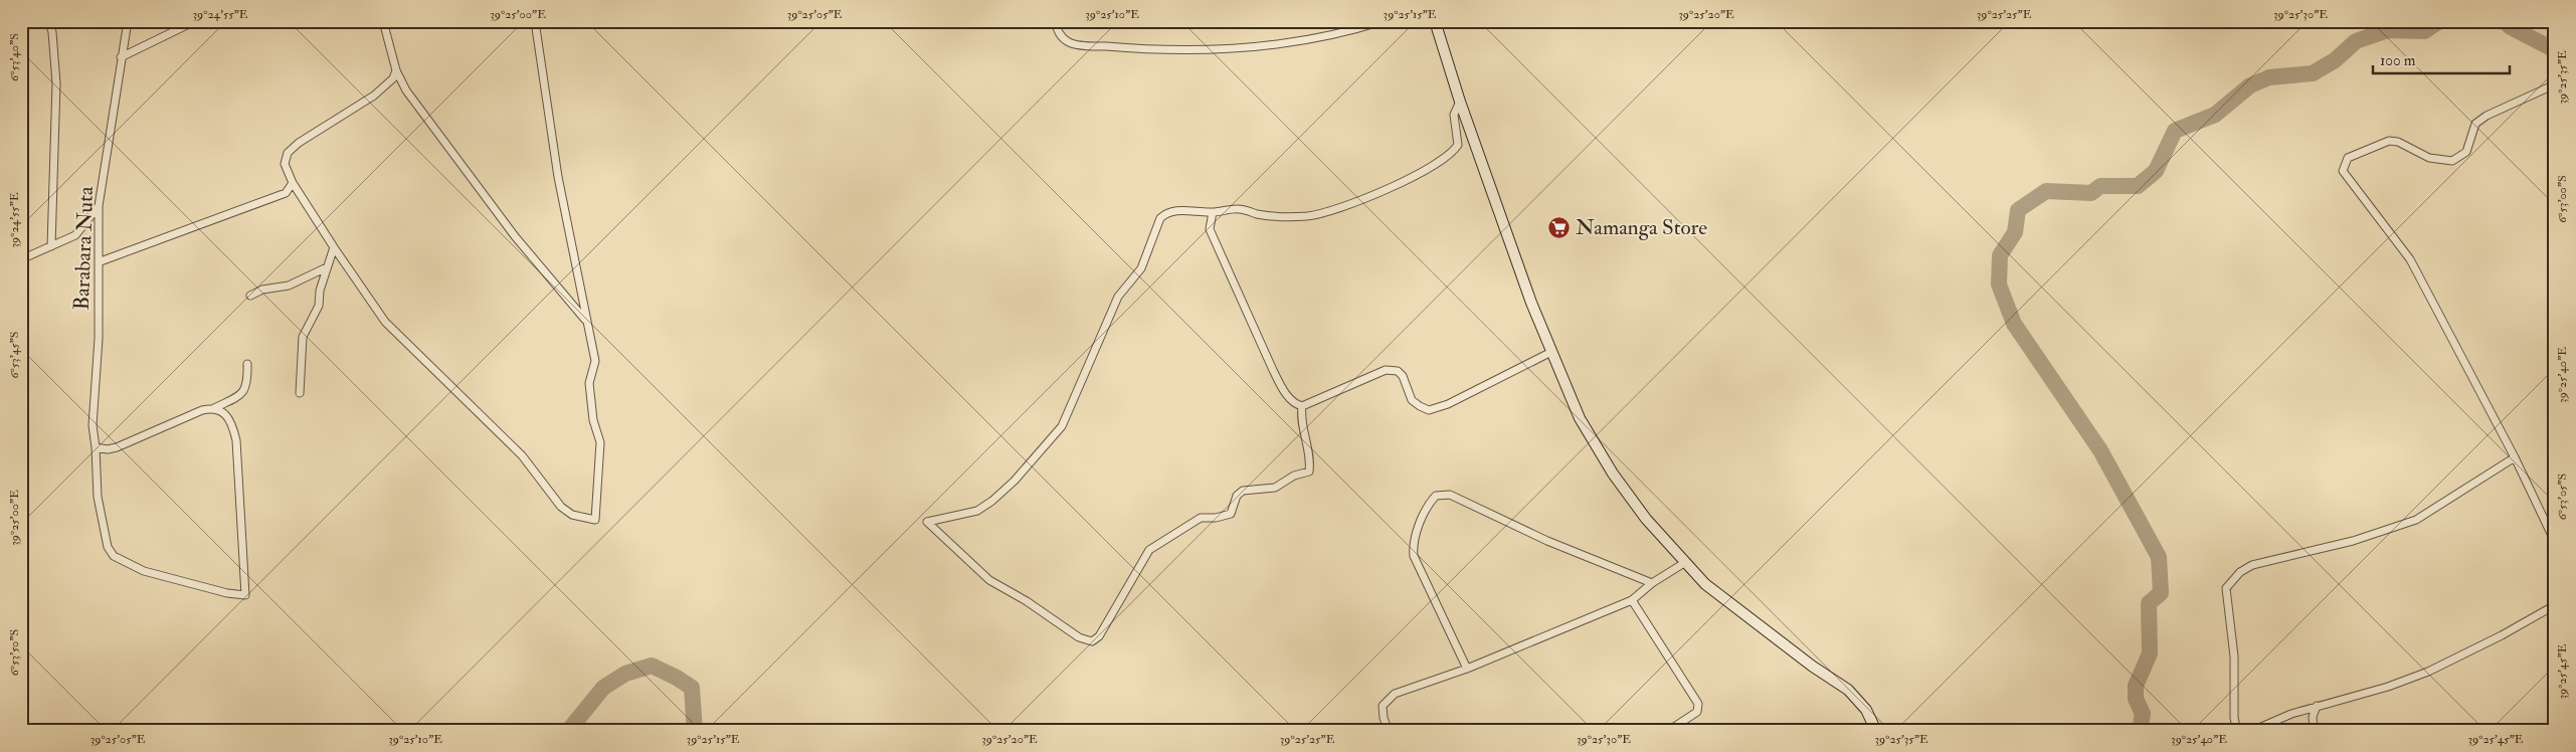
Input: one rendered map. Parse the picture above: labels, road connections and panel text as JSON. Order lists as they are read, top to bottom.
{
  "streets": {
    "street": ["Barabara Nuta"]
  },
  "places": {
    "supermarket": ["Namanga Store"]
  },
  "scale_bar": "100 m",
  "coordinates": [
    "39°24'55\"E",
    "39°25'00\"E",
    "39°25'05\"E",
    "39°25'10\"E",
    "39°25'15\"E",
    "39°25'20\"E",
    "39°25'25\"E",
    "39°25'30\"E",
    "6°53'40\"S",
    "39°25'35\"E",
    "6°53'00\"S",
    "6°53'45\"S",
    "39°25'40\"E",
    "6°53'05\"S",
    "6°53'50\"S",
    "39°25'45\"E"
  ]
}
